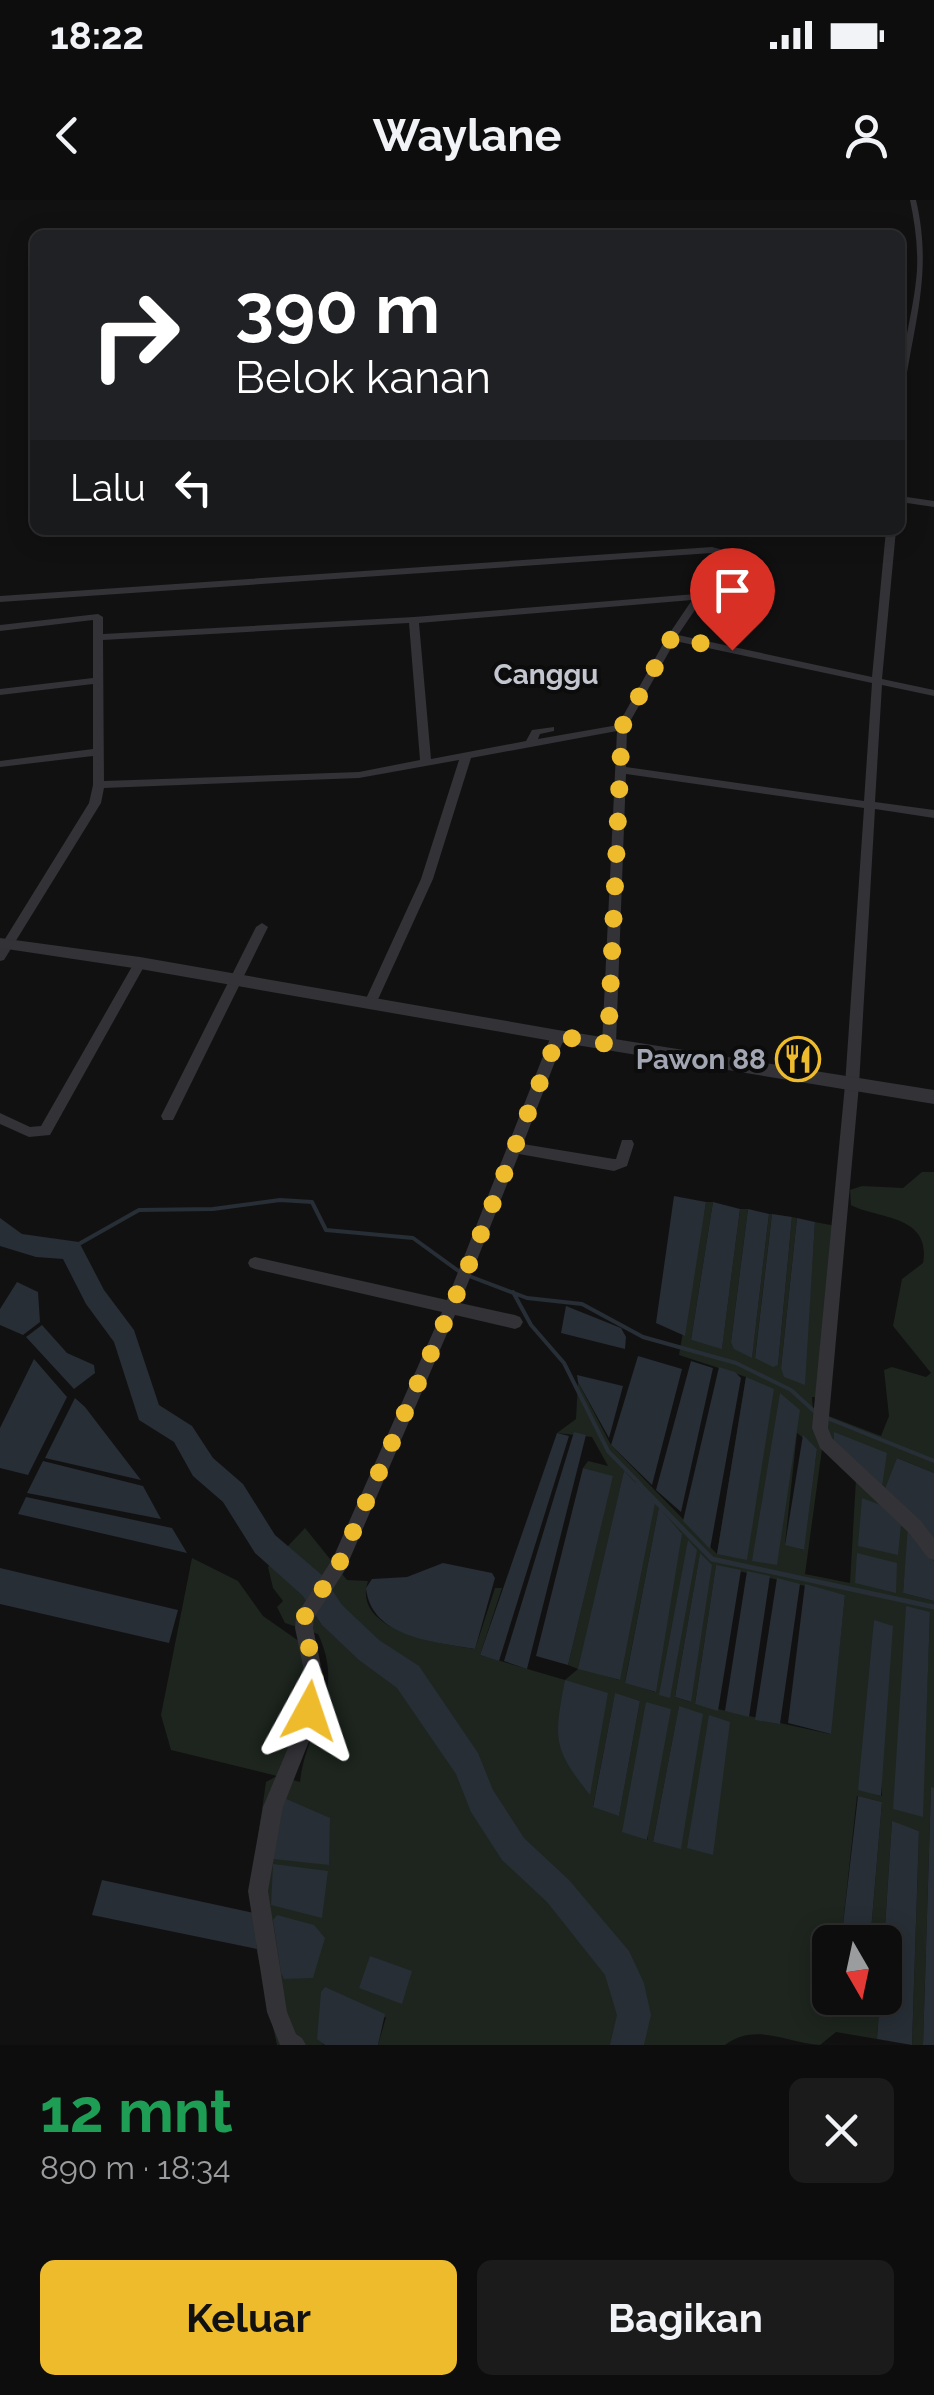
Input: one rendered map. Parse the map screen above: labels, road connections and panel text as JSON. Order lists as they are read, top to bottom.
{
  "districts": ["Canggu"],
  "places": {
    "restaurant": ["Pawon 88"]
  },
  "north": "bottom",
  "page": {
    "status": "18:22",
    "header": "Waylane",
    "turn": ["390 m", "Belok kanan"],
    "then": "Lalu",
    "heading": ["12 mnt", "890 m · 18:34"],
    "buttons": ["Keluar", "Bagikan"]
  }
}
